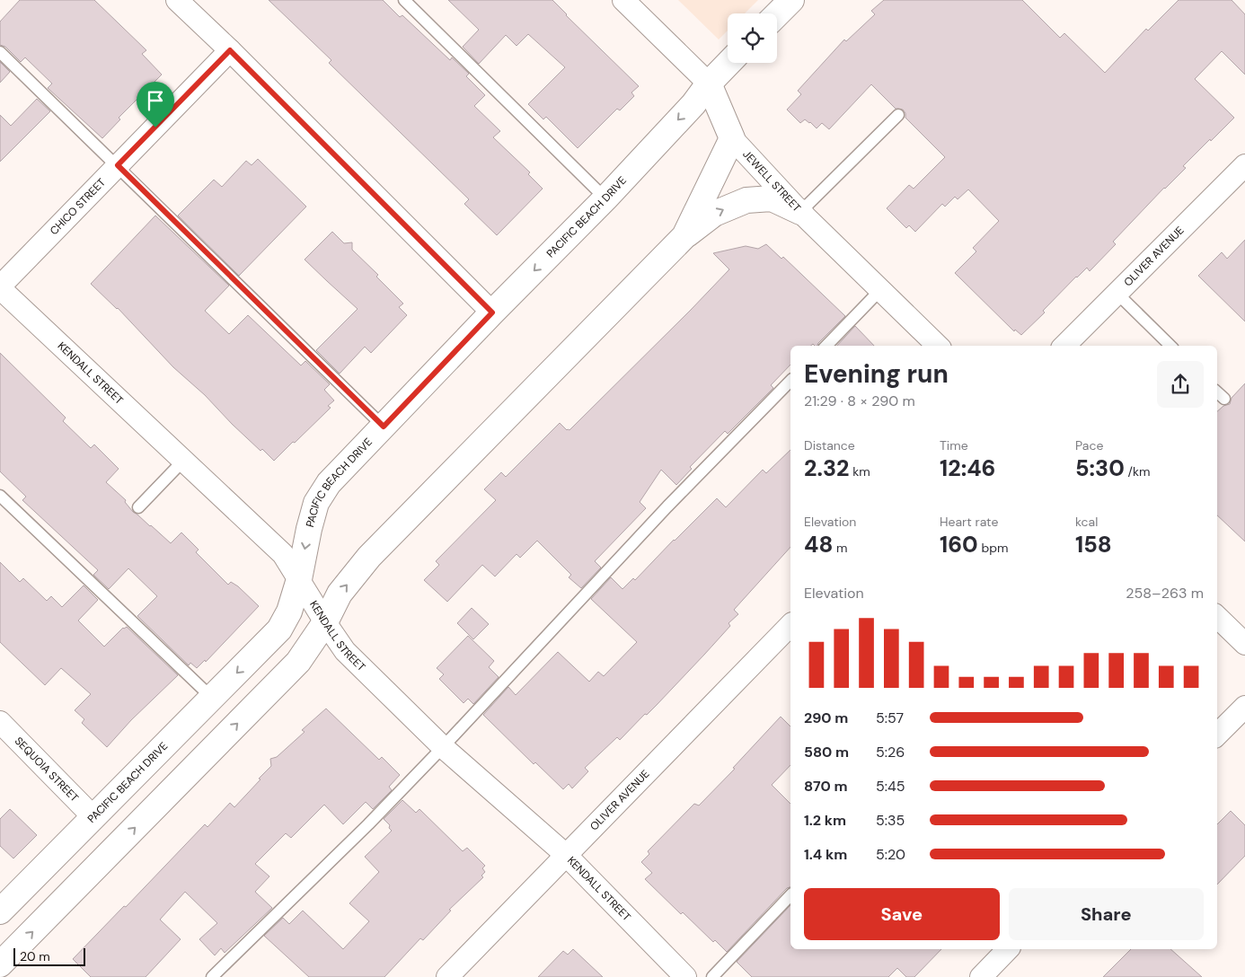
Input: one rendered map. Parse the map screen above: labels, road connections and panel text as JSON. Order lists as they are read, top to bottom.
{
  "streets": {
    "street": [
      "JEWELL STREET",
      "CHICO STREET",
      "PACIFIC BEACH DRIVE",
      "OLIVER AVENUE",
      "KENDALL STREET",
      "SEQUOIA STREET"
    ]
  },
  "crossings": [
    ["JEWELL STREET", "PACIFIC BEACH DRIVE"],
    ["CHICO STREET", "KENDALL STREET"],
    ["PACIFIC BEACH DRIVE", "KENDALL STREET"],
    ["PACIFIC BEACH DRIVE", "SEQUOIA STREET"],
    ["OLIVER AVENUE", "KENDALL STREET"]
  ],
  "scale_bar": "20 m",
  "page": {
    "heading": ["Evening run", "21:29 · 8 × 290 m"],
    "stats": [
      ["Distance", "2.32 km"],
      ["Time", "12:46"],
      ["Pace", "5:30 /km"],
      ["Elevation", "48 m"],
      ["Heart rate", "160 bpm"],
      ["kcal", "158"]
    ],
    "chart": ["Elevation", "258–263 m"],
    "list": [
      {
        "name": "290 m",
        "note": "5:57"
      },
      {
        "name": "580 m",
        "note": "5:26"
      },
      {
        "name": "870 m",
        "note": "5:45"
      },
      {
        "name": "1.2 km",
        "note": "5:35"
      },
      {
        "name": "1.4 km",
        "note": "5:20"
      }
    ],
    "buttons": ["Save", "Share"],
    "scale": "20 m"
  }
}
